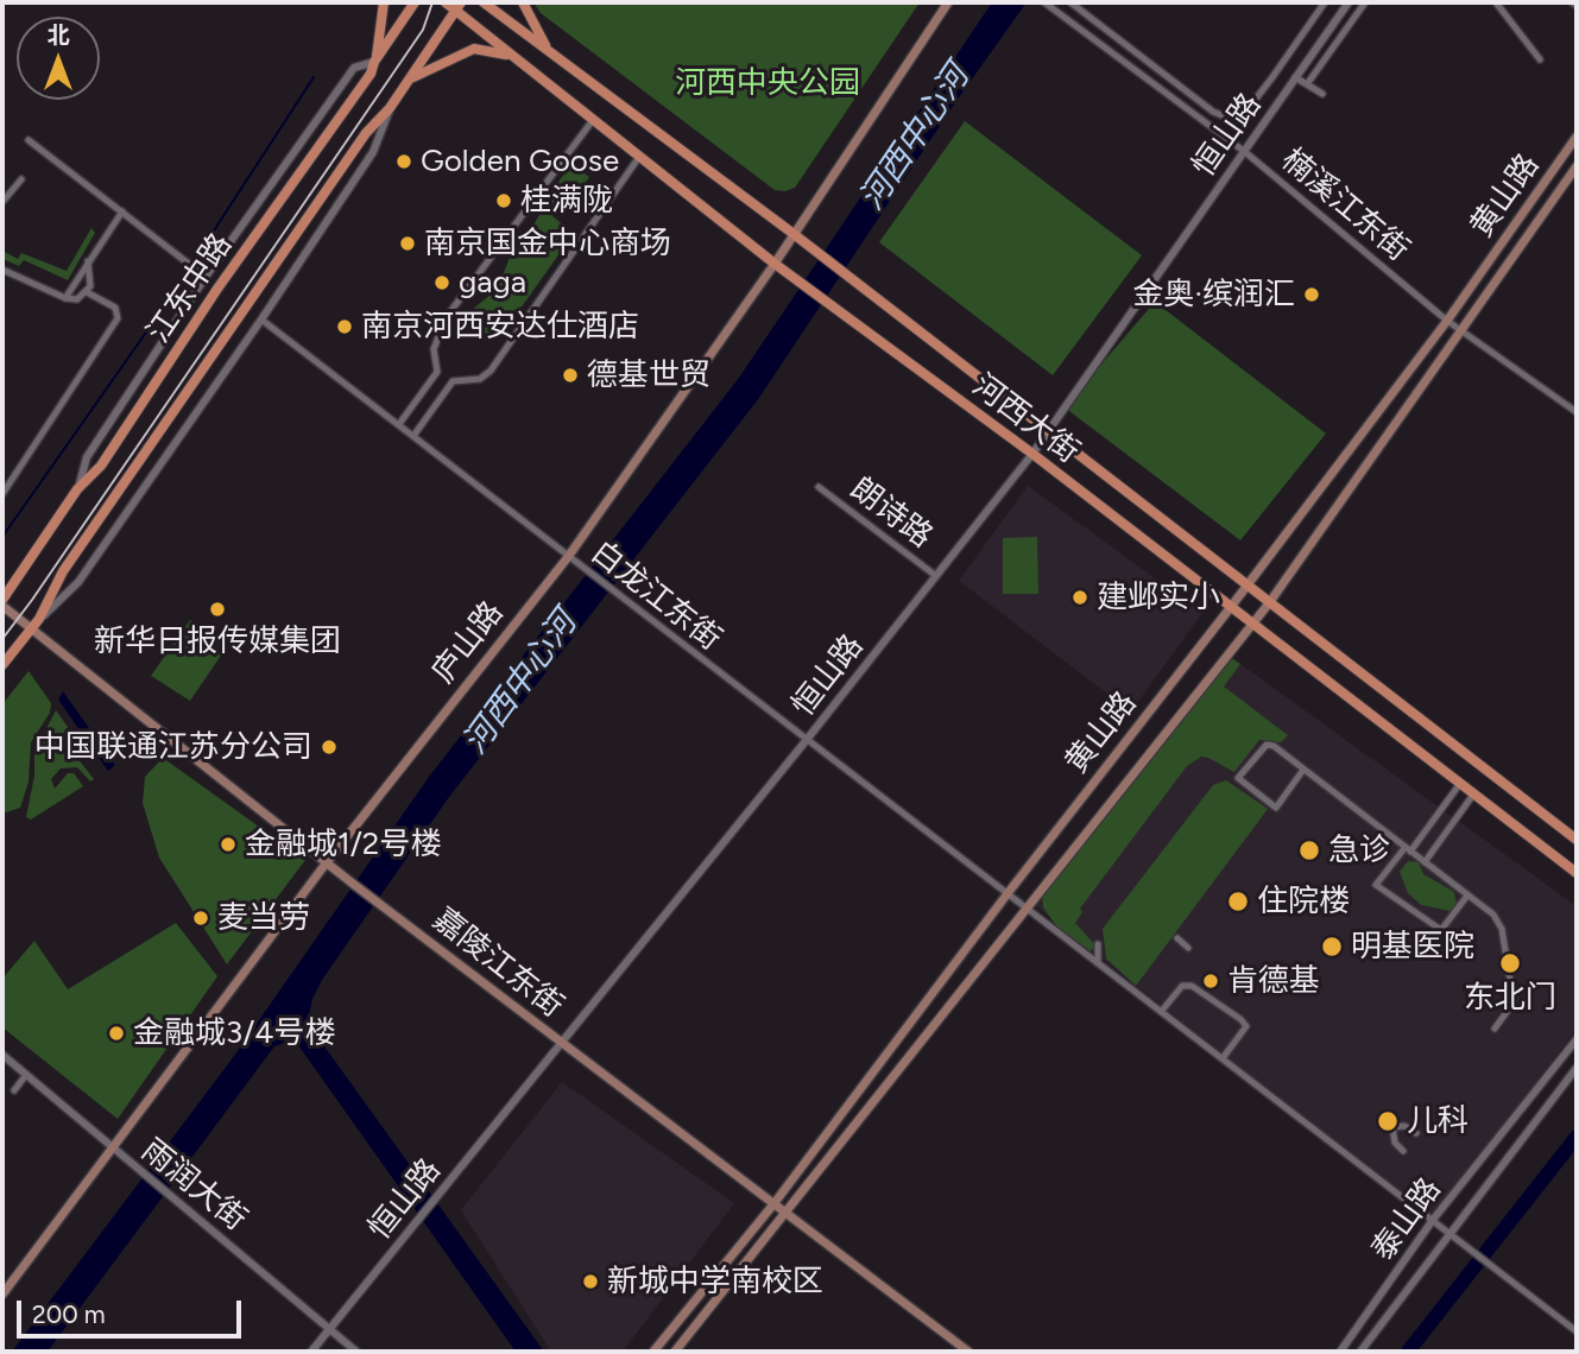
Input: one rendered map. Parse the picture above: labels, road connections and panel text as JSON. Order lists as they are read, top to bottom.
{
  "streets": {
    "main road": [
      "黄山路",
      "江东中路",
      "河西大街",
      "庐山路",
      "嘉陵江东街"
    ],
    "street": [
      "恒山路",
      "楠溪江东街",
      "朗诗路",
      "白龙江东街",
      "雨润大街",
      "泰山路"
    ]
  },
  "crossings": [
    ["恒山路", "楠溪江东街"],
    ["恒山路", "河西大街"],
    ["恒山路", "朗诗路"],
    ["恒山路", "白龙江东街"],
    ["恒山路", "嘉陵江东街"],
    ["恒山路", "雨润大街"],
    ["黄山路", "楠溪江东街"],
    ["黄山路", "河西大街"],
    ["黄山路", "白龙江东街"],
    ["黄山路", "嘉陵江东街"],
    ["江东中路", "河西大街"],
    ["江东中路", "白龙江东街"],
    ["江东中路", "嘉陵江东街"],
    ["河西大街", "庐山路"],
    ["白龙江东街", "庐山路"],
    ["白龙江东街", "泰山路"],
    ["庐山路", "嘉陵江东街"],
    ["庐山路", "雨润大街"]
  ],
  "water": ["河西中心河"],
  "parks": ["河西中央公园"],
  "places": [
    "Golden Goose",
    "桂满陇",
    "南京国金中心商场",
    "gaga",
    "金奥·缤润汇",
    "南京河西安达仕酒店",
    "德基世贸",
    "建邺实小",
    "新华日报传媒集团",
    "中国联通江苏分公司",
    "金融城1/2号楼",
    "急诊",
    "住院楼",
    "麦当劳",
    "明基医院",
    "东北门",
    "肯德基",
    "金融城3/4号楼",
    "儿科",
    "新城中学南校区"
  ],
  "scale_bar": "200 m",
  "north": "top"
}
